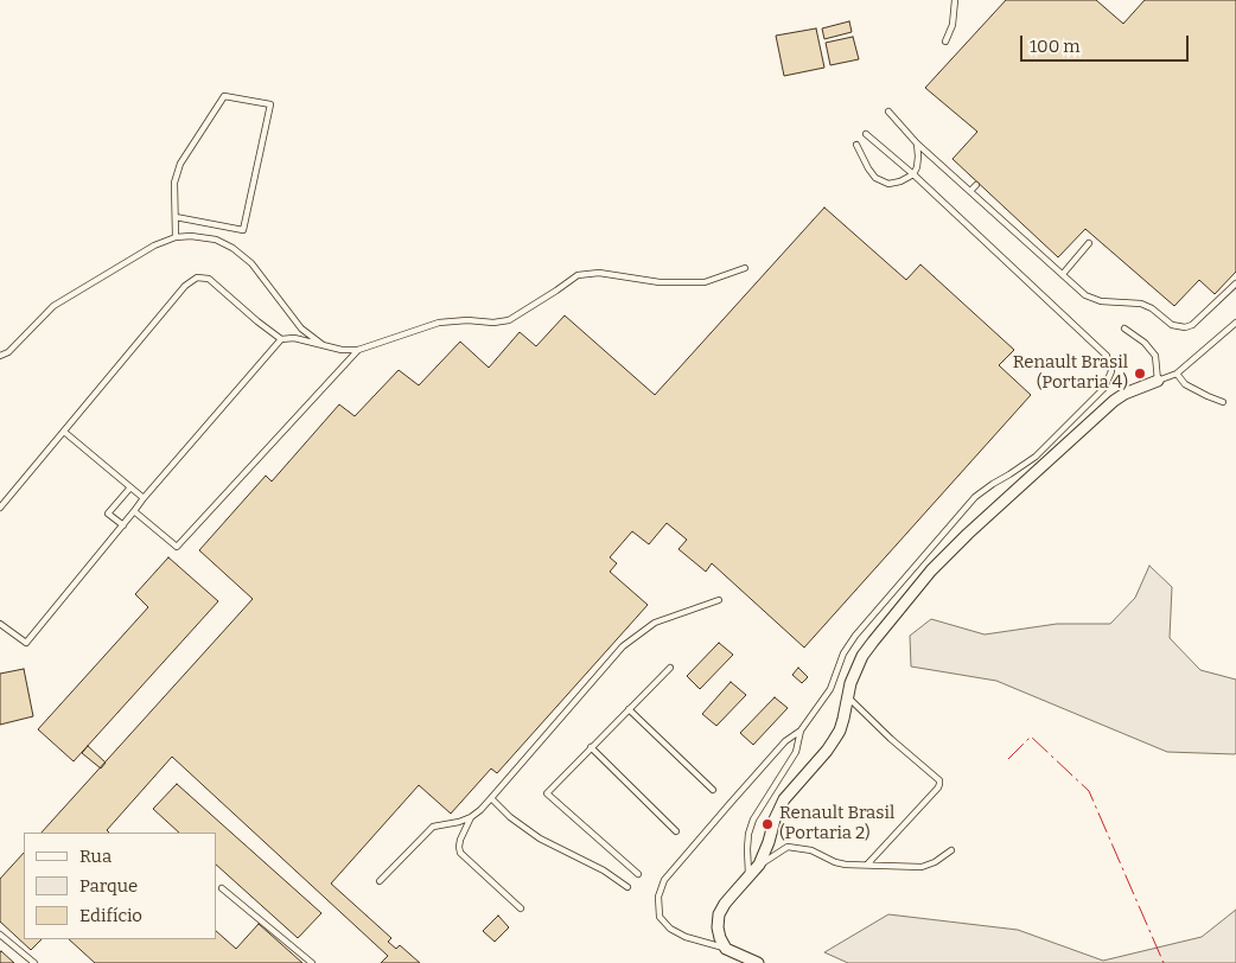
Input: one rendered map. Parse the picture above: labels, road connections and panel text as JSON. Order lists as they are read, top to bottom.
{
  "places": ["Renault Brasil (Portaria 4)", "Renault Brasil (Portaria 2)"],
  "legend": ["Rua", "Parque", "Edifício"],
  "scale_bar": "100 m"
}
